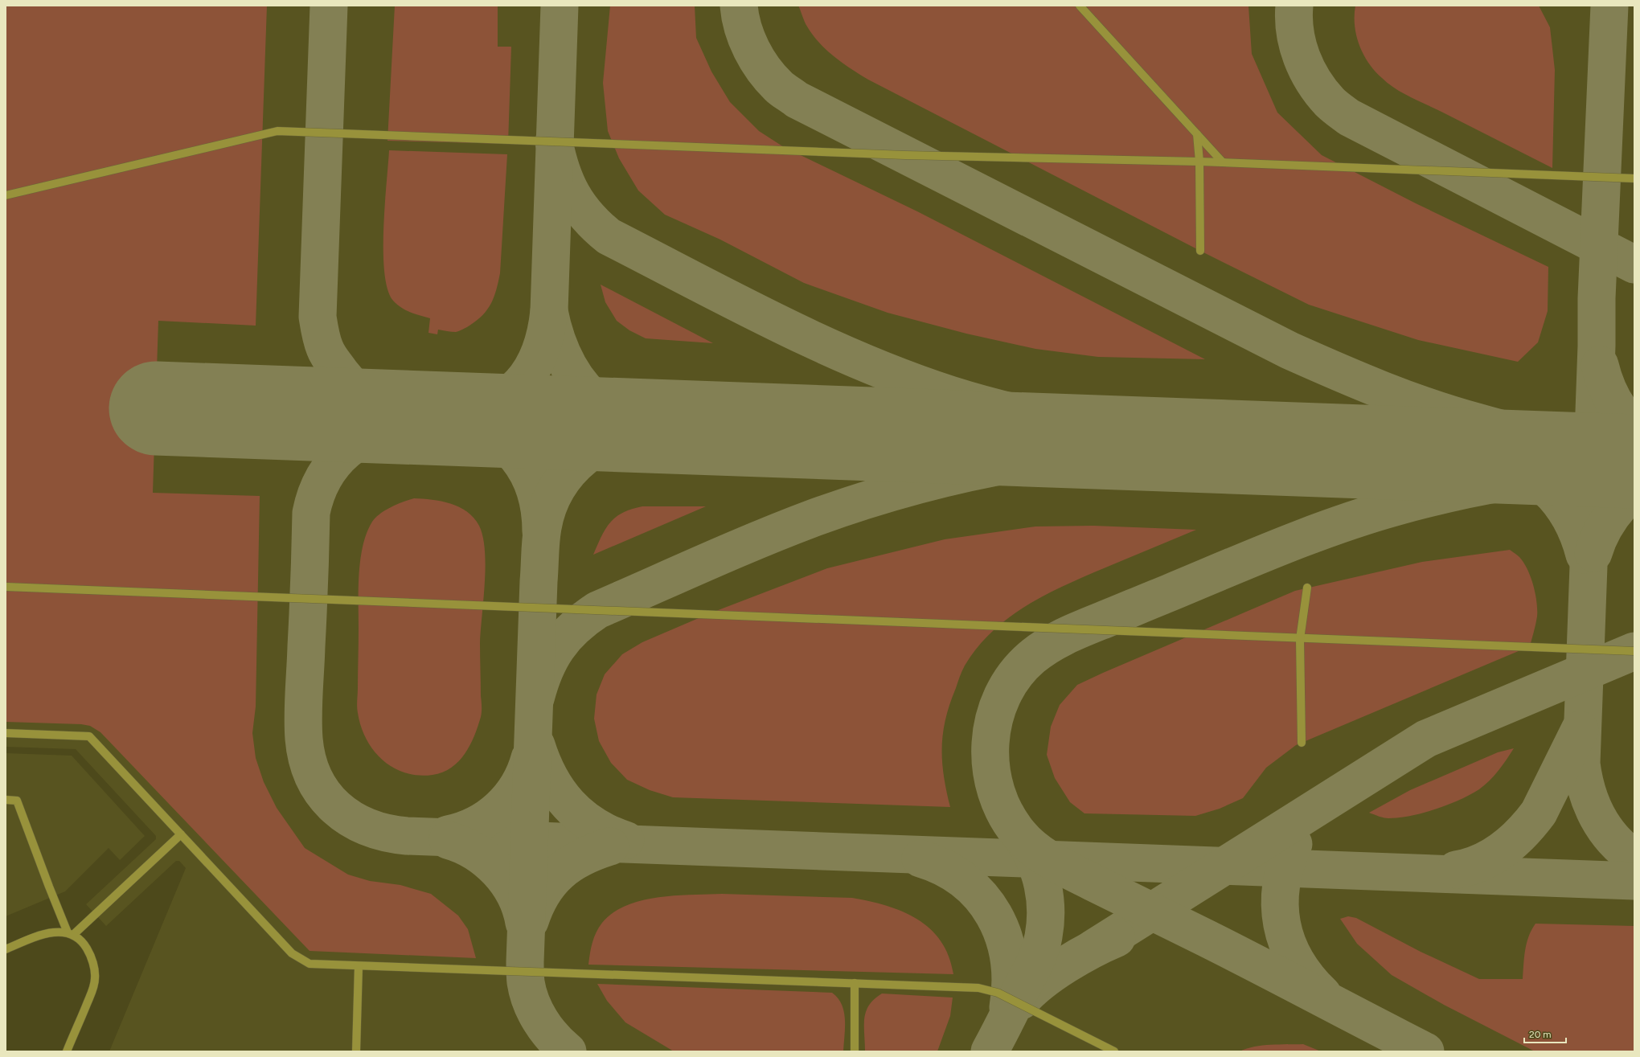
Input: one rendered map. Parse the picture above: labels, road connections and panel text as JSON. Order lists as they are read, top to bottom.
{
  "scale_bar": "20 m"
}
